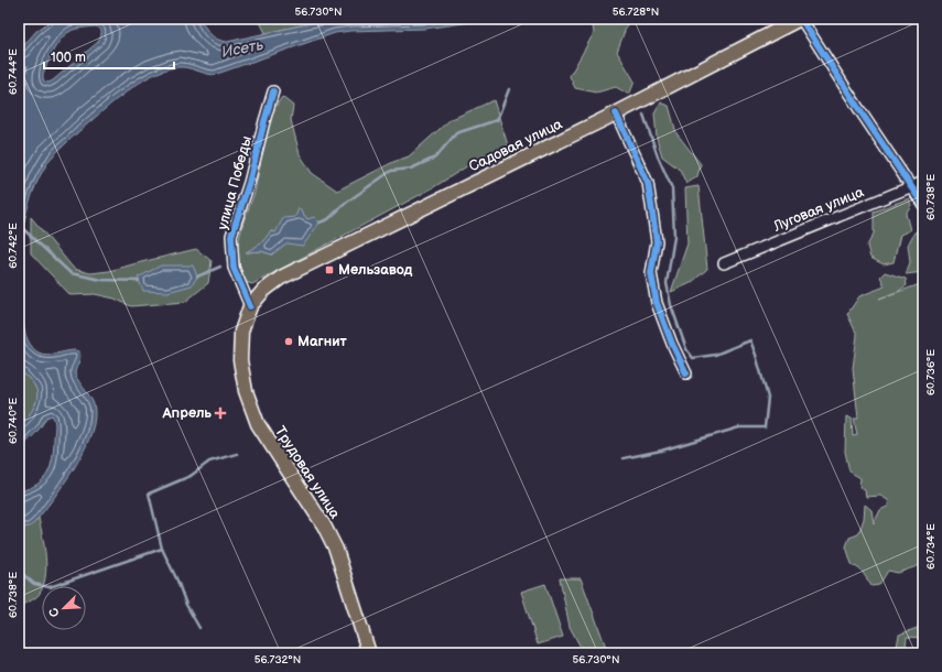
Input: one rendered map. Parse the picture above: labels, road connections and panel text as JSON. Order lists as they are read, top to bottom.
{
  "streets": {
    "main road": ["Садовая улица", "Трудовая улица"],
    "street": ["улица Победы", "Луговая улица"]
  },
  "crossings": [
    ["Садовая улица", "улица Победы"],
    ["Садовая улица", "Трудовая улица"],
    ["улица Победы", "Трудовая улица"]
  ],
  "water": ["Исеть"],
  "places": {
    "transit": ["Мельзавод"],
    "other": ["Магнит"],
    "health": ["Апрель"]
  },
  "scale_bar": "100 m",
  "north": "bottom left",
  "coordinates": [
    "56.730°N",
    "56.728°N",
    "60.744°E",
    "60.738°E",
    "60.742°E",
    "60.736°E",
    "60.740°E",
    "60.734°E",
    "56.732°N"
  ]
}
